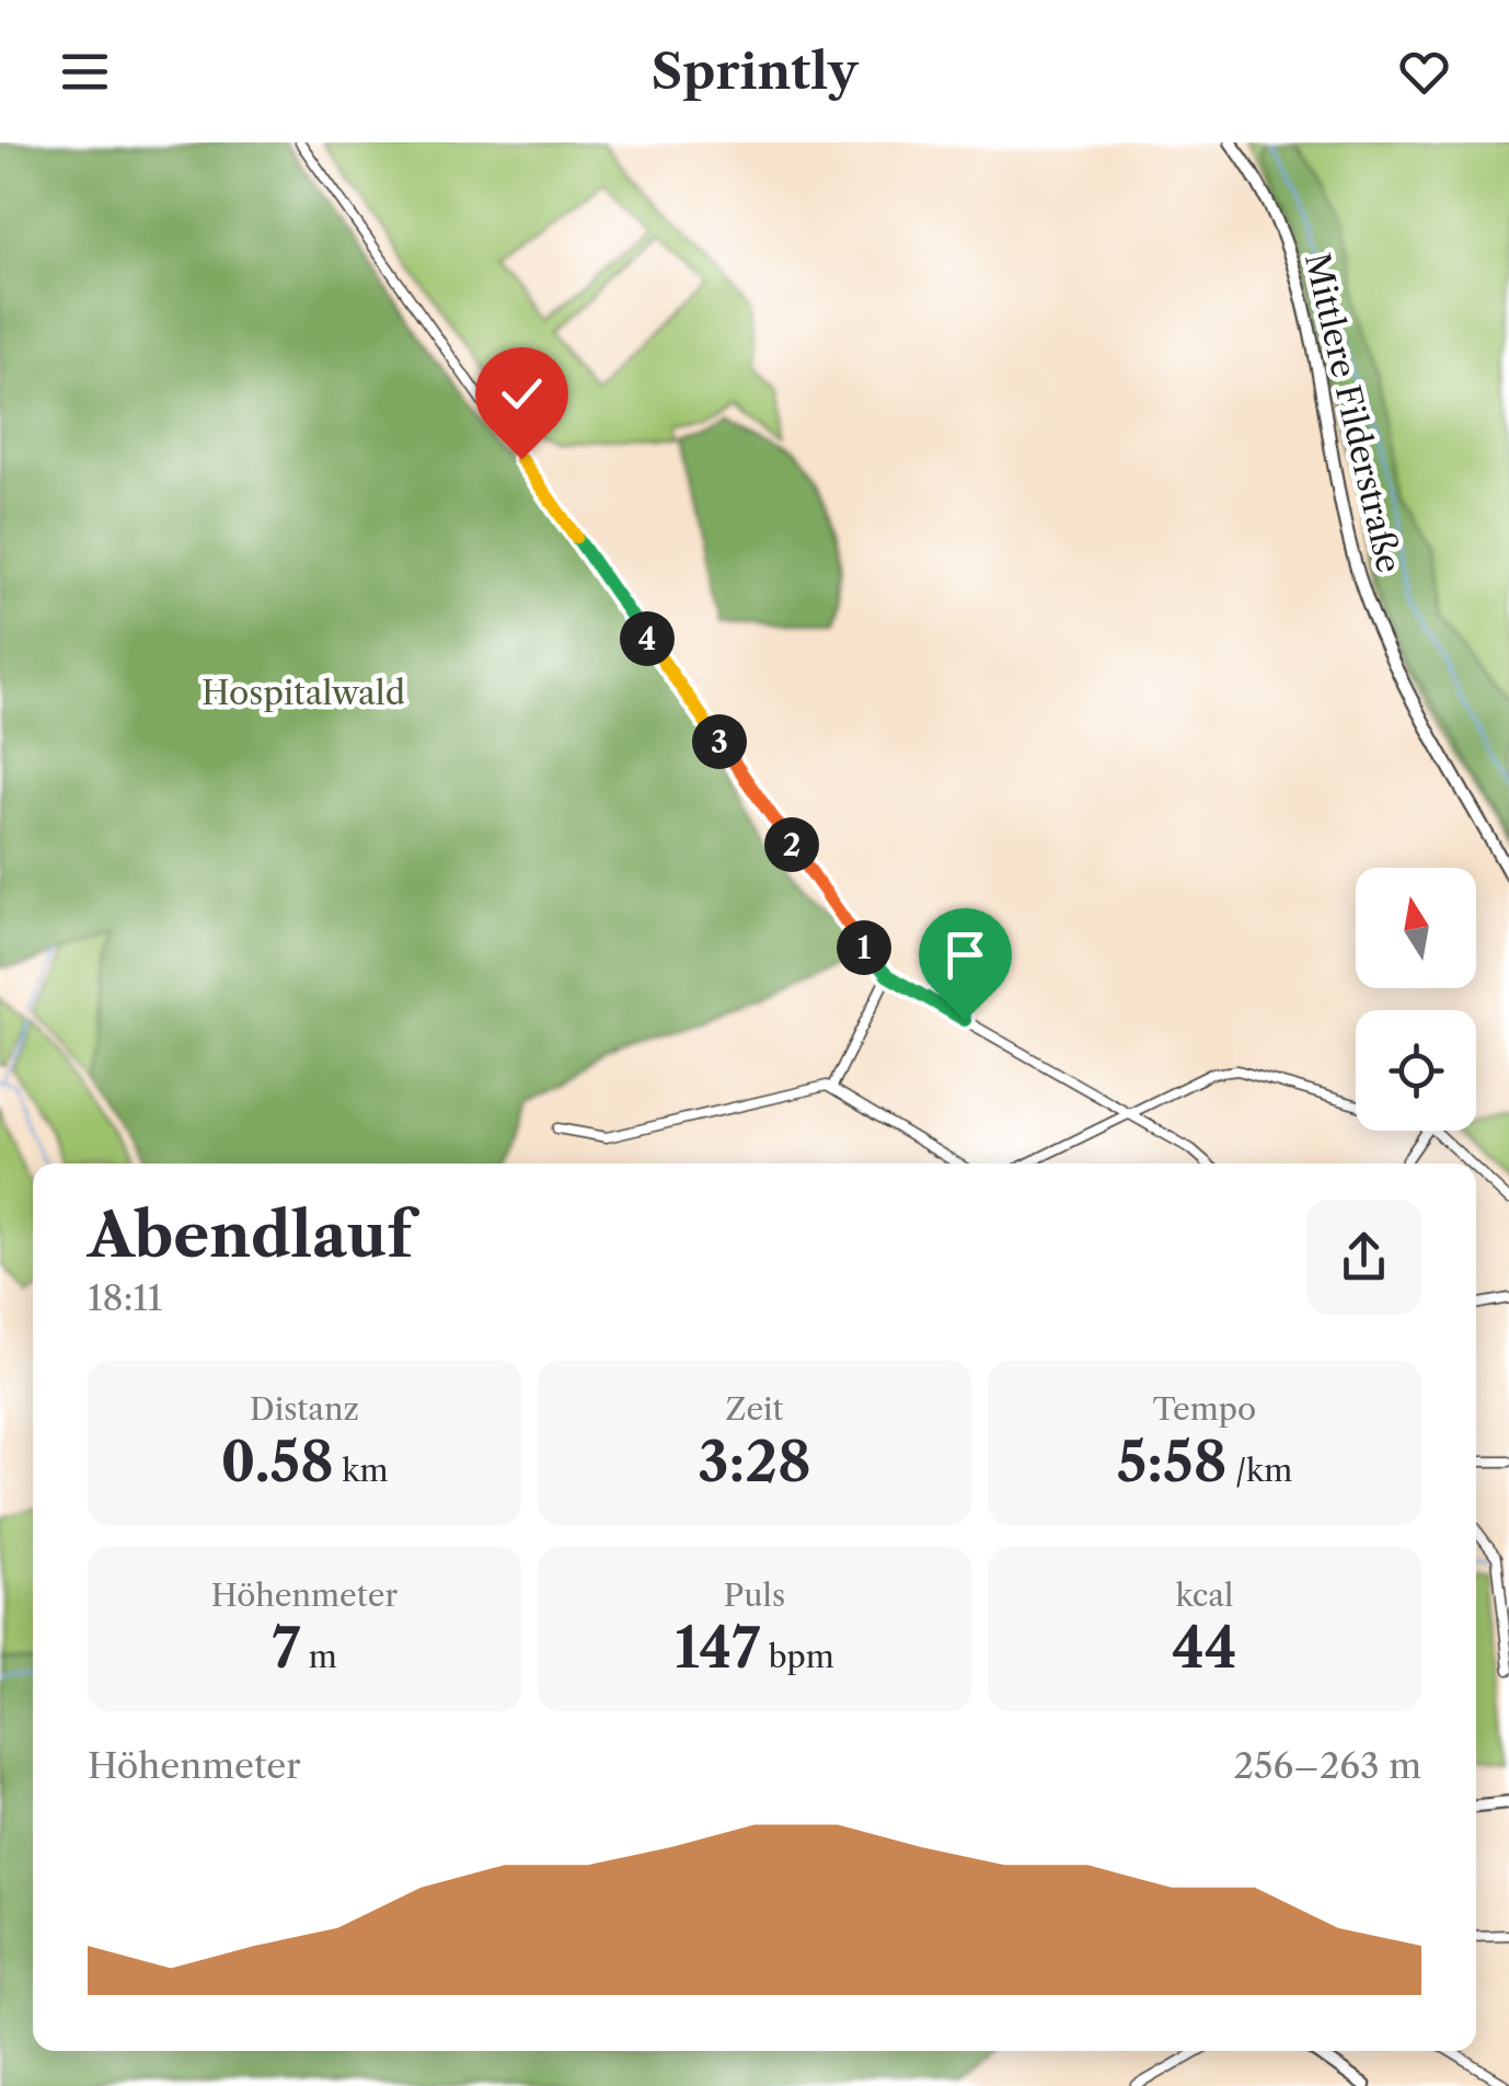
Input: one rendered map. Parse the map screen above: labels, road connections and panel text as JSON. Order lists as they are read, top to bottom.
{
  "streets": {
    "main road": ["Mittlere Filderstraße"]
  },
  "parks": ["Hospitalwald"],
  "north": "top",
  "page": {
    "header": "Sprintly",
    "pins": [
      "4",
      "3",
      "2",
      "1"
    ],
    "heading": ["Abendlauf", "18:11"],
    "stats": [
      ["Distanz", "0.58 km"],
      ["Zeit", "3:28"],
      ["Tempo", "5:58 /km"],
      ["Höhenmeter", "7 m"],
      ["Puls", "147 bpm"],
      ["kcal", "44"]
    ],
    "chart": ["Höhenmeter", "256–263 m"]
  }
}
